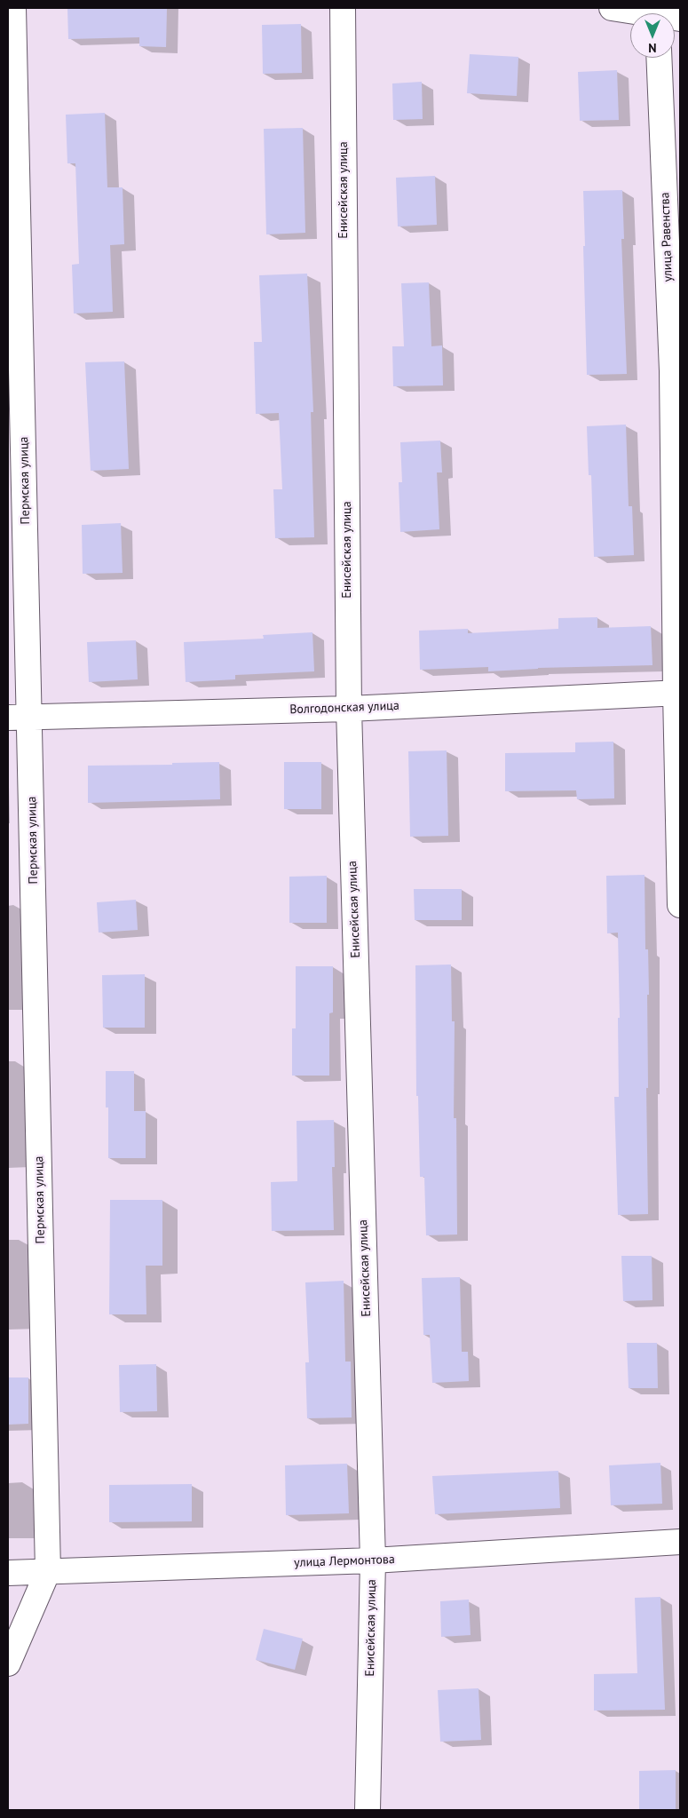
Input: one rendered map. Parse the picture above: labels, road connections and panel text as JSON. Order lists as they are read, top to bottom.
{
  "streets": {
    "street": [
      "Енисейская улица",
      "улица Равенства",
      "Пермская улица",
      "Волгодонская улица",
      "улица Лермонтова"
    ]
  },
  "crossings": [
    ["Енисейская улица", "Волгодонская улица"],
    ["Енисейская улица", "улица Лермонтова"],
    ["улица Равенства", "Волгодонская улица"],
    ["Пермская улица", "Волгодонская улица"],
    ["Пермская улица", "улица Лермонтова"]
  ],
  "north": "bottom"
}
